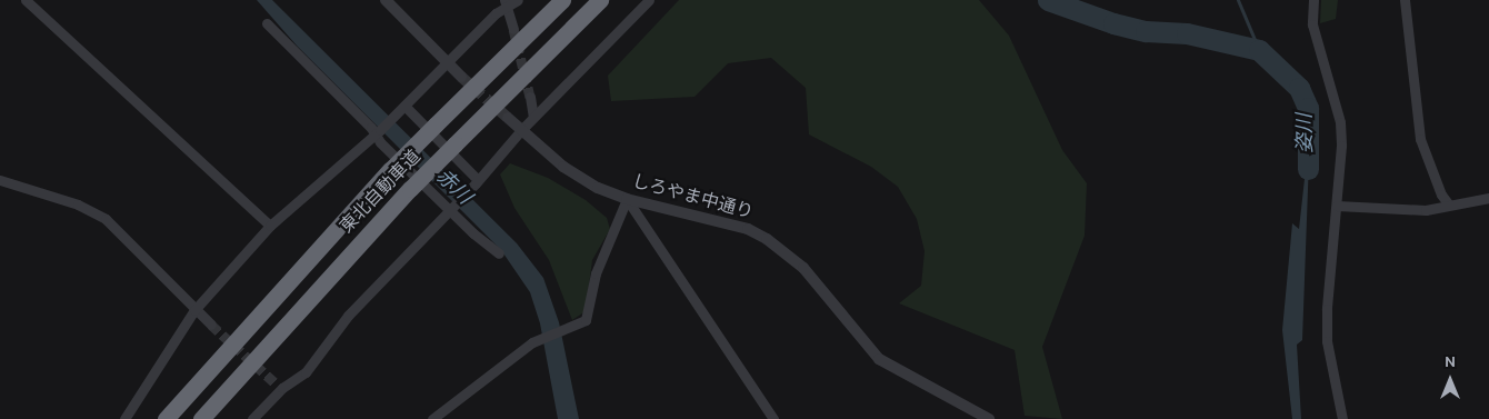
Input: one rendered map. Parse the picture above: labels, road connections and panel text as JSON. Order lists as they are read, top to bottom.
{
  "streets": {
    "highway": ["東北自動車道"],
    "street": ["しろやま中通り"]
  },
  "water": ["姿川", "赤川"],
  "north": "top"
}
